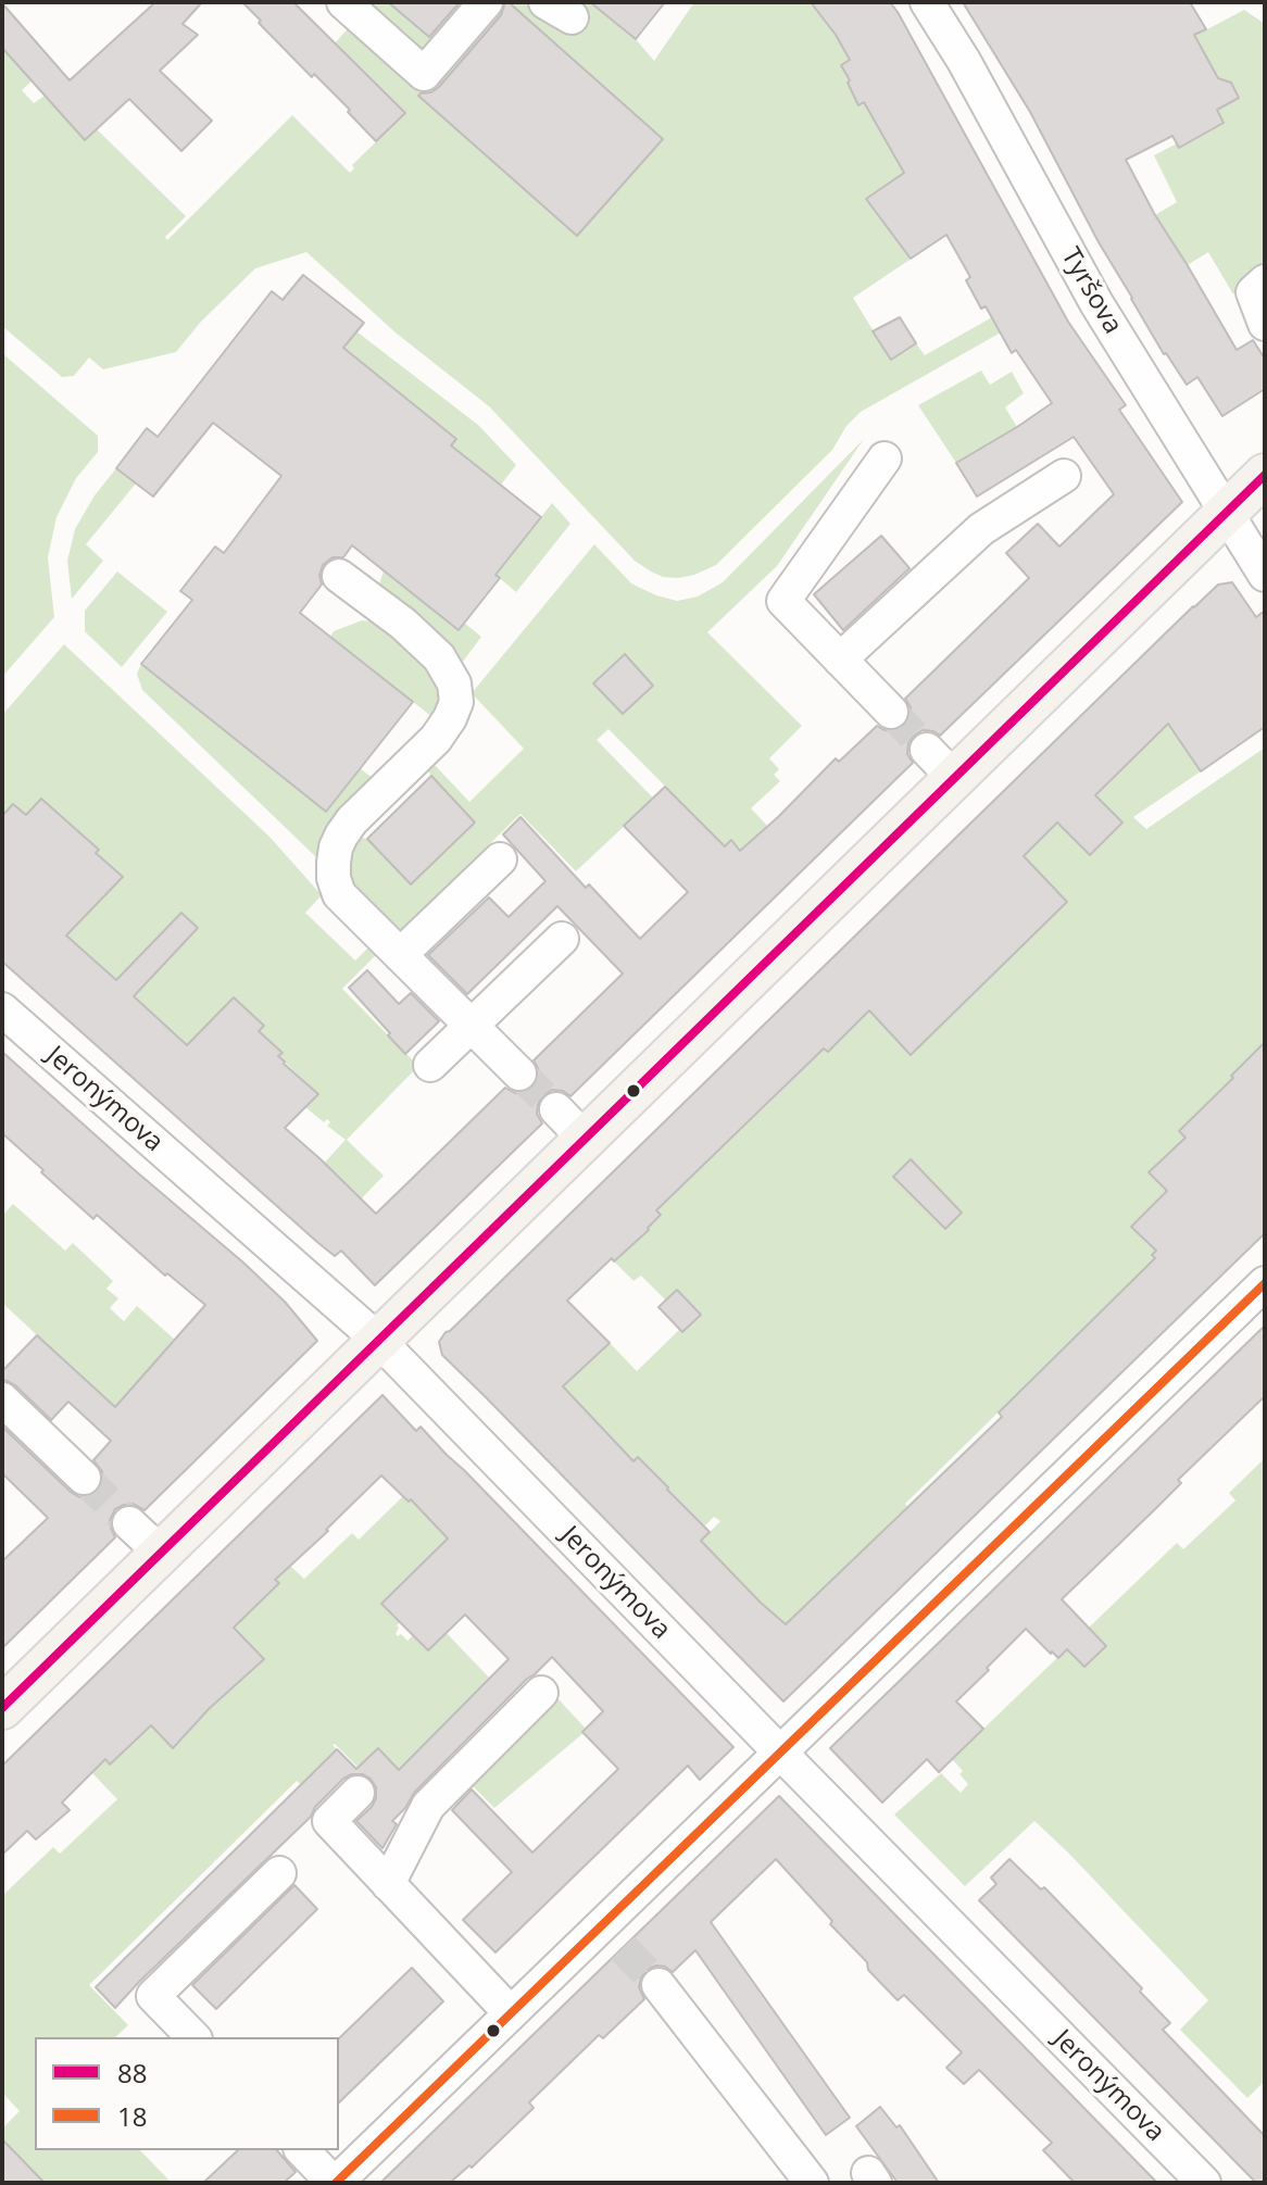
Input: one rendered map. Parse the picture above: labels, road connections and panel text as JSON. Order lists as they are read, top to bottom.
{
  "streets": {
    "street": ["Tyršova", "Jeronýmova"]
  },
  "lines": ["transit line 88", "transit line 18"],
  "legend": ["88", "18"]
}
